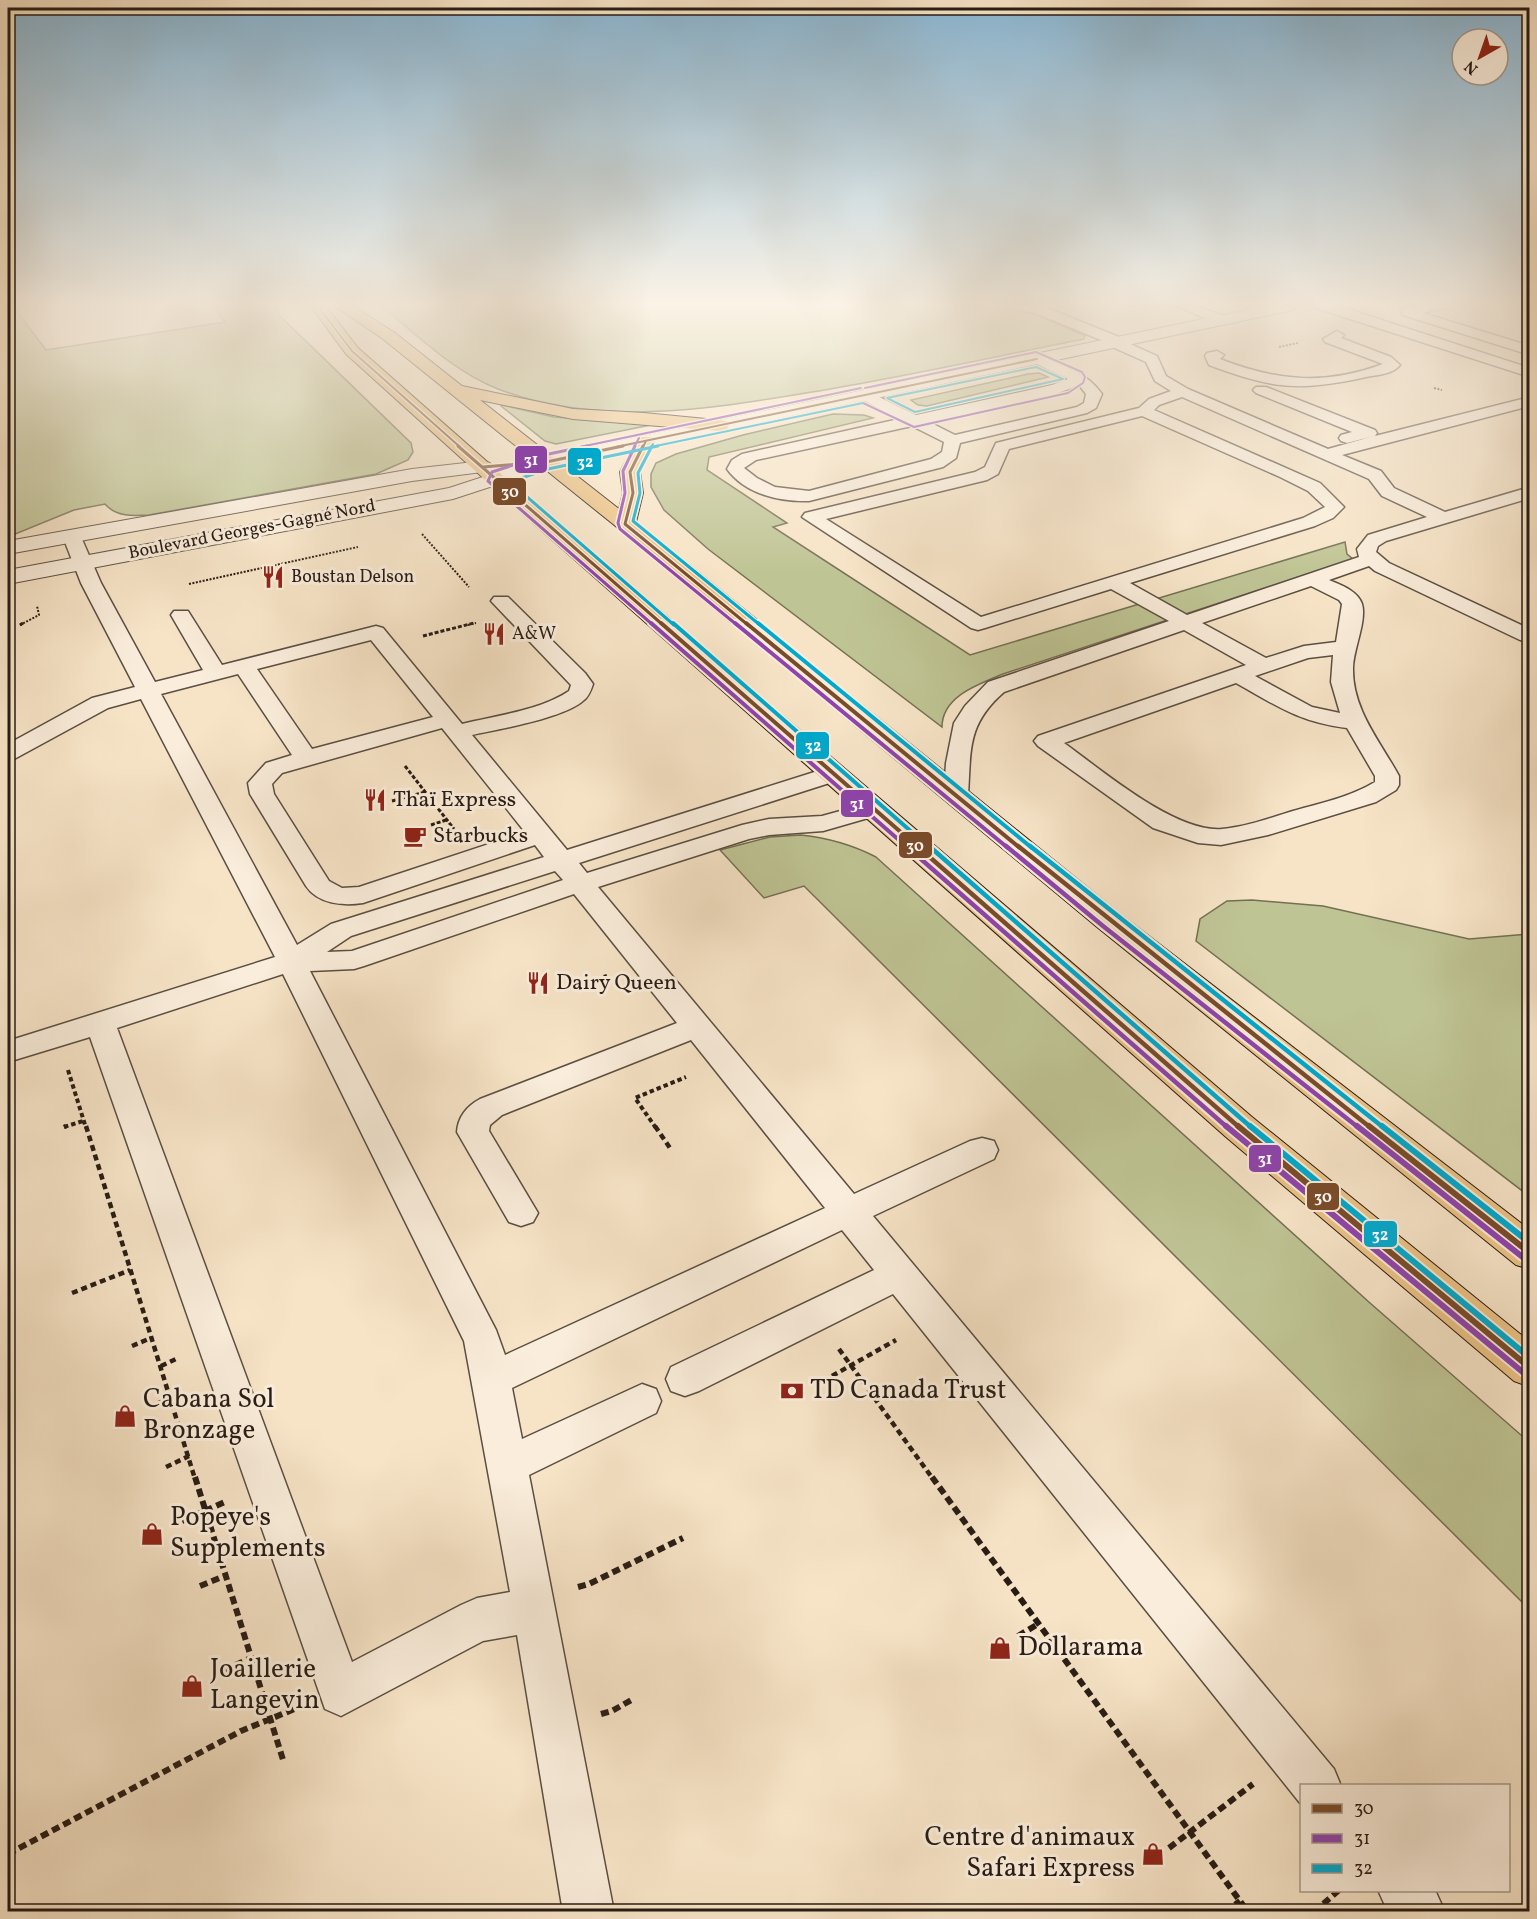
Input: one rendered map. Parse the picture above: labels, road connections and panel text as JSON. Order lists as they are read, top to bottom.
{
  "streets": {
    "street": ["Boulevard Georges-Gagné Nord"]
  },
  "places": {
    "restaurant": [
      "Boustan Delson",
      "A&W",
      "Thaï Express",
      "Dairy Queen"
    ],
    "cafe": ["Starbucks"],
    "bank": ["TD Canada Trust"],
    "shop": [
      "Cabana Sol Bronzage",
      "Popeye's Supplements",
      "Dollarama",
      "Joaillerie Langevin",
      "Centre d'animaux Safari Express"
    ]
  },
  "lines": ["transit line 30", "transit line 31", "transit line 32"],
  "legend": ["30", "31", "32"],
  "north": "bottom left"
}
